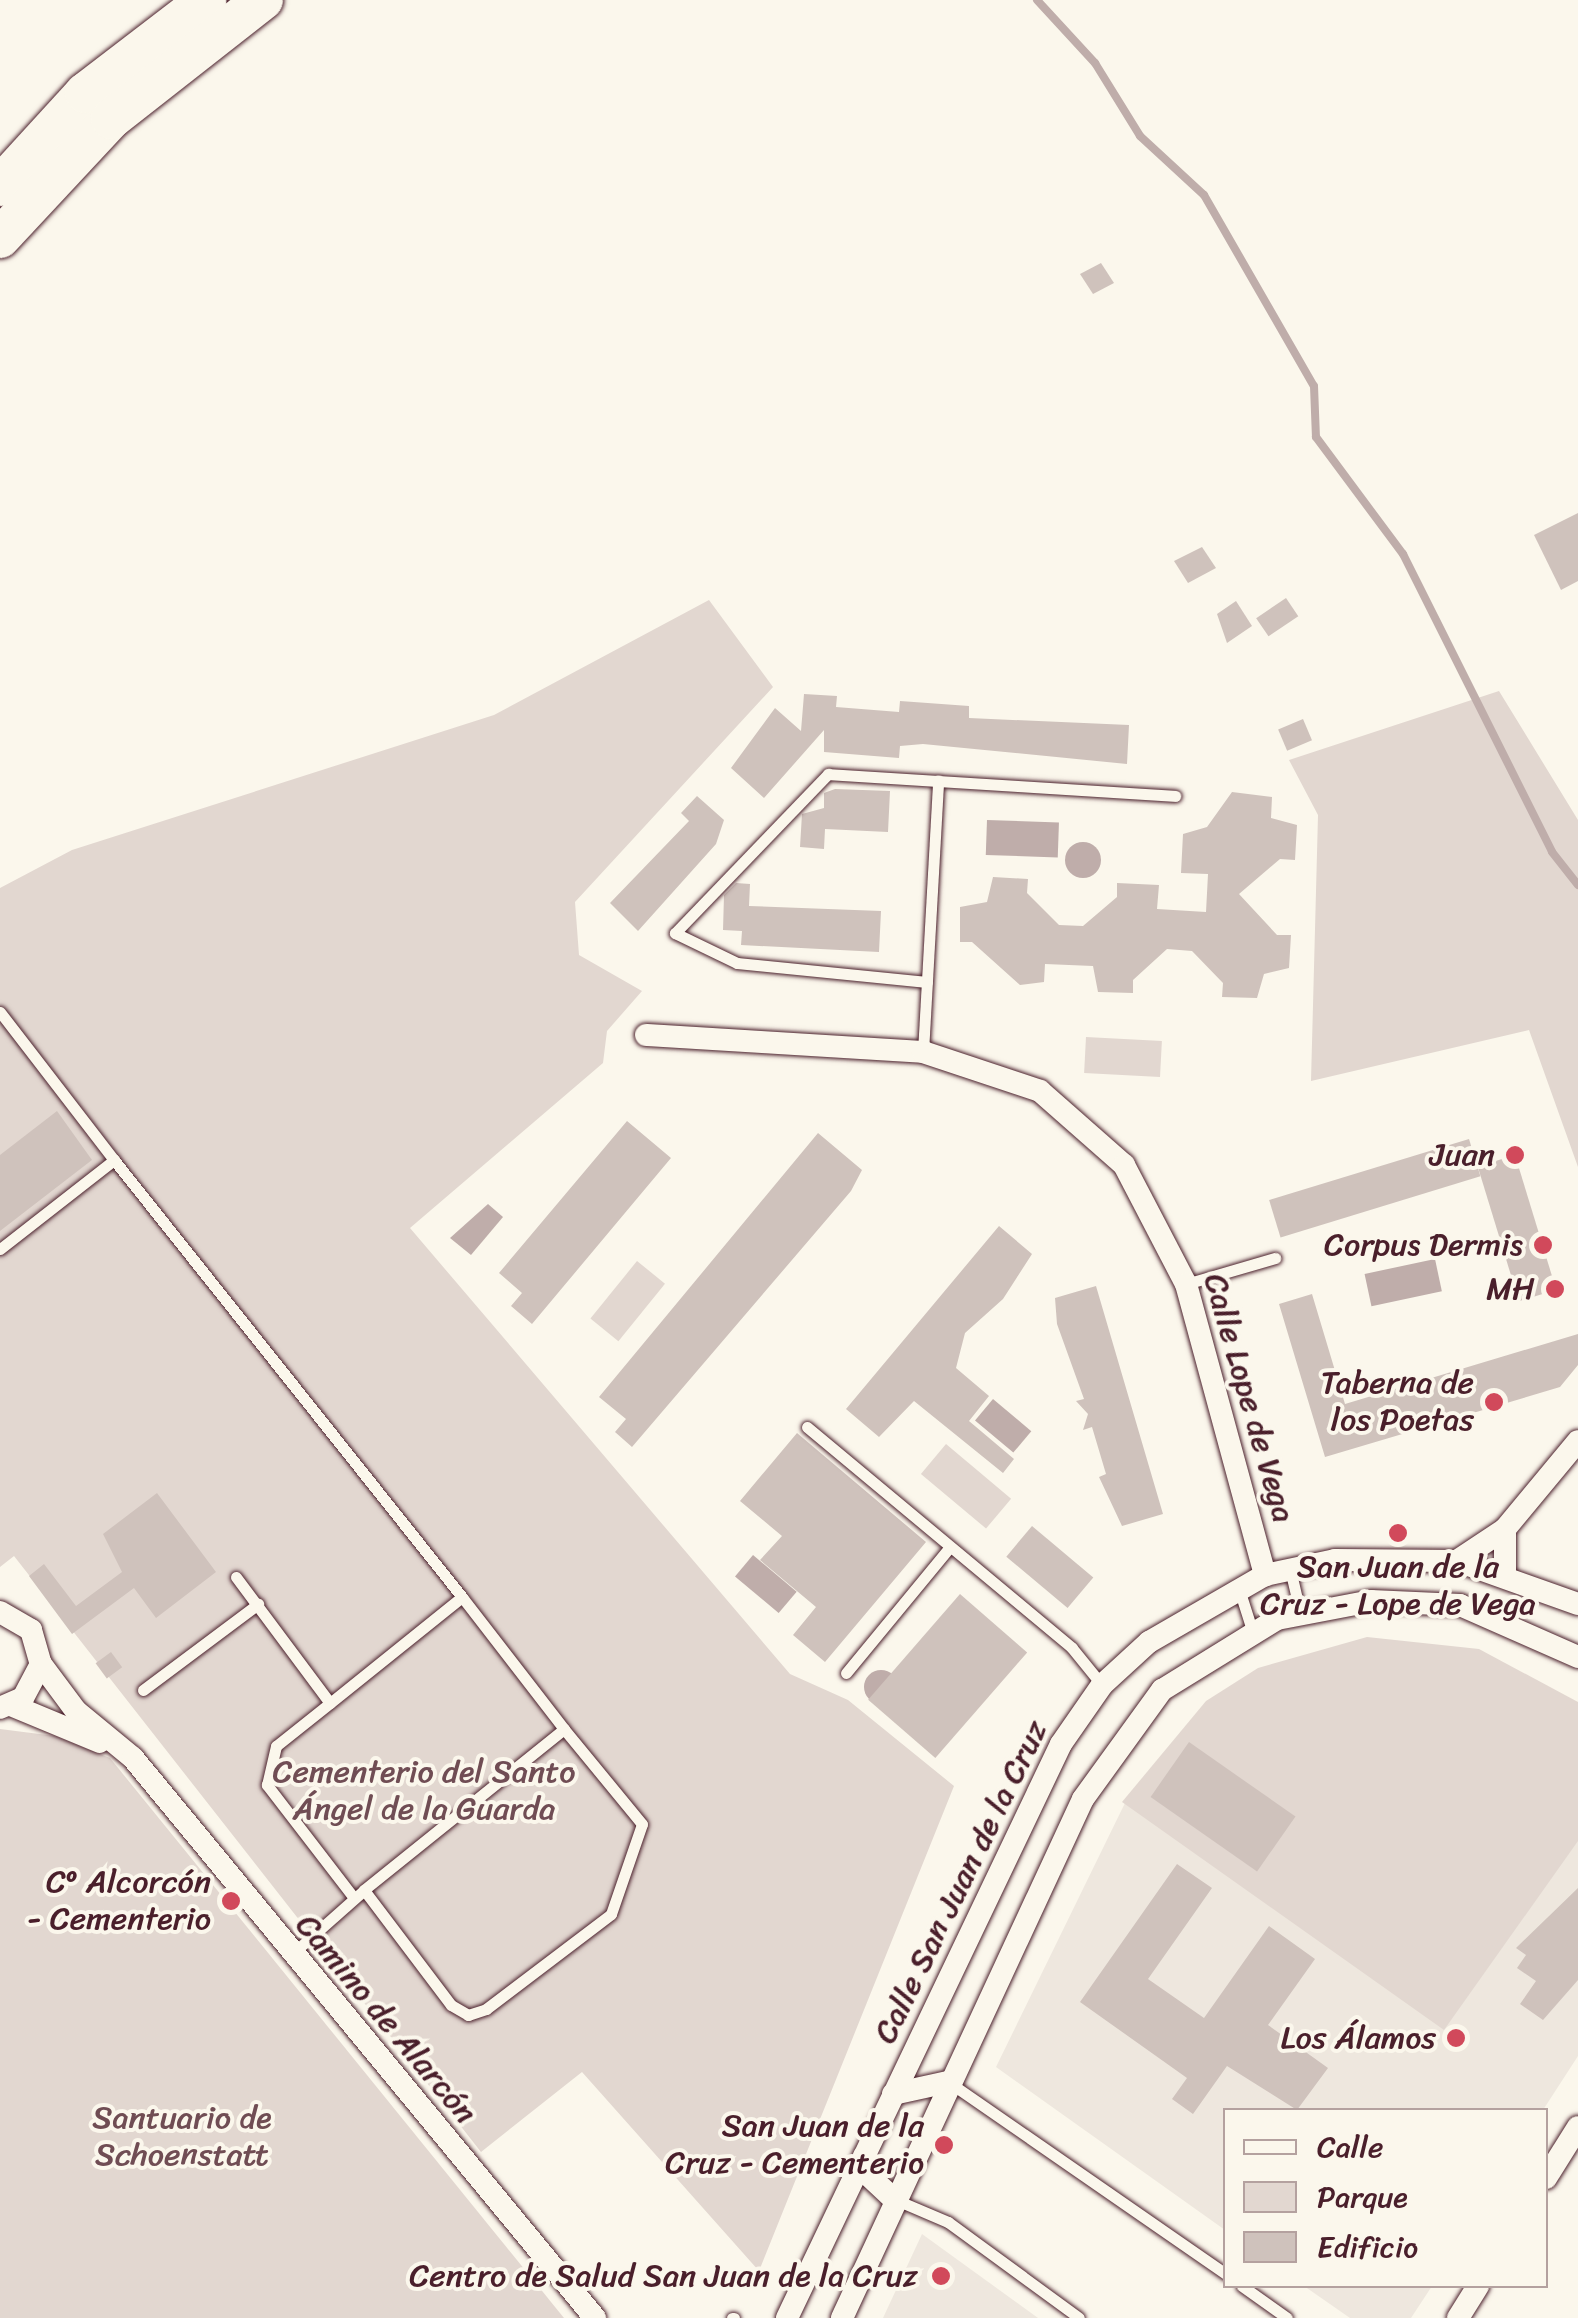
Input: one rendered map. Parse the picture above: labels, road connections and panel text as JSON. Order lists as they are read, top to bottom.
{
  "streets": {
    "street": ["Calle Lope de Vega", "Calle San Juan de la Cruz", "Camino de Alarcón"]
  },
  "crossings": [
    ["Calle Lope de Vega", "Calle San Juan de la Cruz"]
  ],
  "parks": ["Cementerio del Santo Ángel de la Guarda", "Santuario de Schoenstatt"],
  "places": [
    "Juan",
    "Corpus Dermis",
    "MH",
    "Taberna de los Poetas",
    "San Juan de la Cruz - Lope de Vega",
    "Cº Alcorcón - Cementerio",
    "Los Álamos",
    "San Juan de la Cruz - Cementerio",
    "Centro de Salud San Juan de la Cruz"
  ],
  "legend": ["Calle", "Parque", "Edificio"]
}
